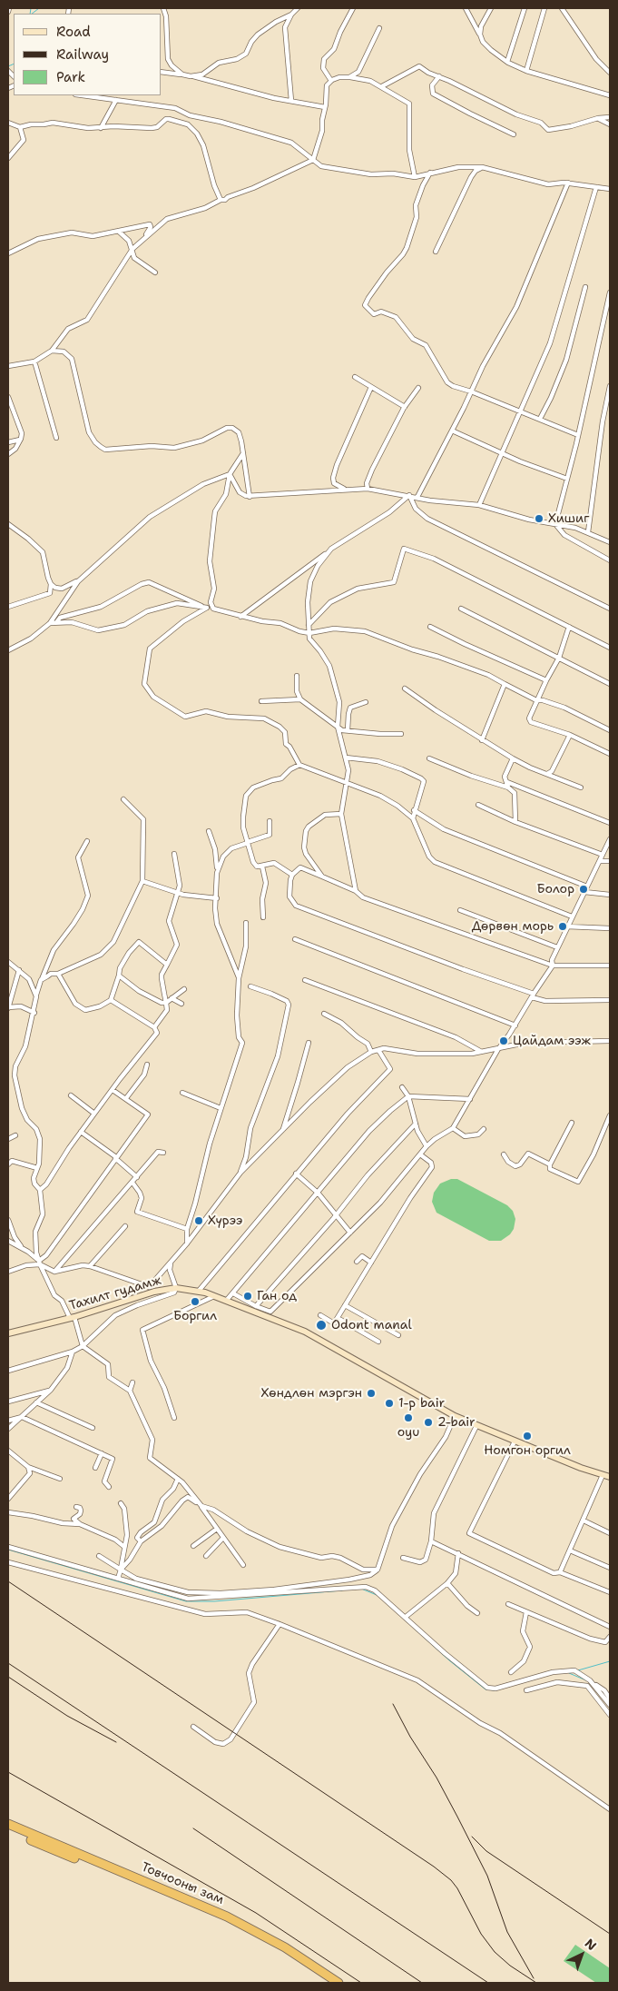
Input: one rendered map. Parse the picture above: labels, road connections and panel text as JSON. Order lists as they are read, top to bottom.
{
  "streets": {
    "highway": ["Товчооны зам"],
    "main road": ["Тахилт гудамж"]
  },
  "places": [
    "Хишиг",
    "Болор",
    "Дөрвөн морь",
    "Цайдам ээж",
    "Хүрээ",
    "Ган од",
    "Боргил",
    "Odont manal",
    "Хөндлөн мэргэн",
    "1-p bair",
    "oyu",
    "2-bair",
    "Номгон оргил"
  ],
  "legend": ["Road", "Railway", "Park"],
  "north": "top right"
}
